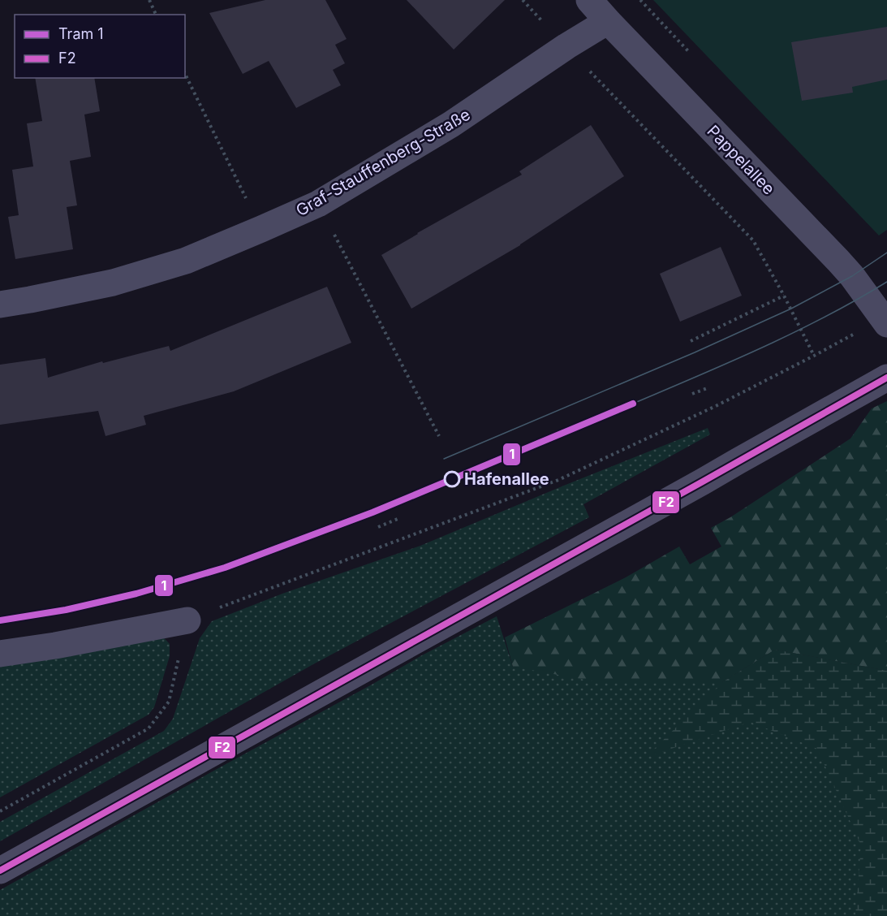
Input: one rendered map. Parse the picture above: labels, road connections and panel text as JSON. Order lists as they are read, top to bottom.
{
  "streets": {
    "street": ["Pappelallee", "Graf-Stauffenberg-Straße"]
  },
  "crossings": [
    ["Pappelallee", "Graf-Stauffenberg-Straße"]
  ],
  "places": ["Hafenallee"],
  "lines": ["transit line F2", "tram line 1"],
  "legend": ["Tram 1", "F2"]
}
